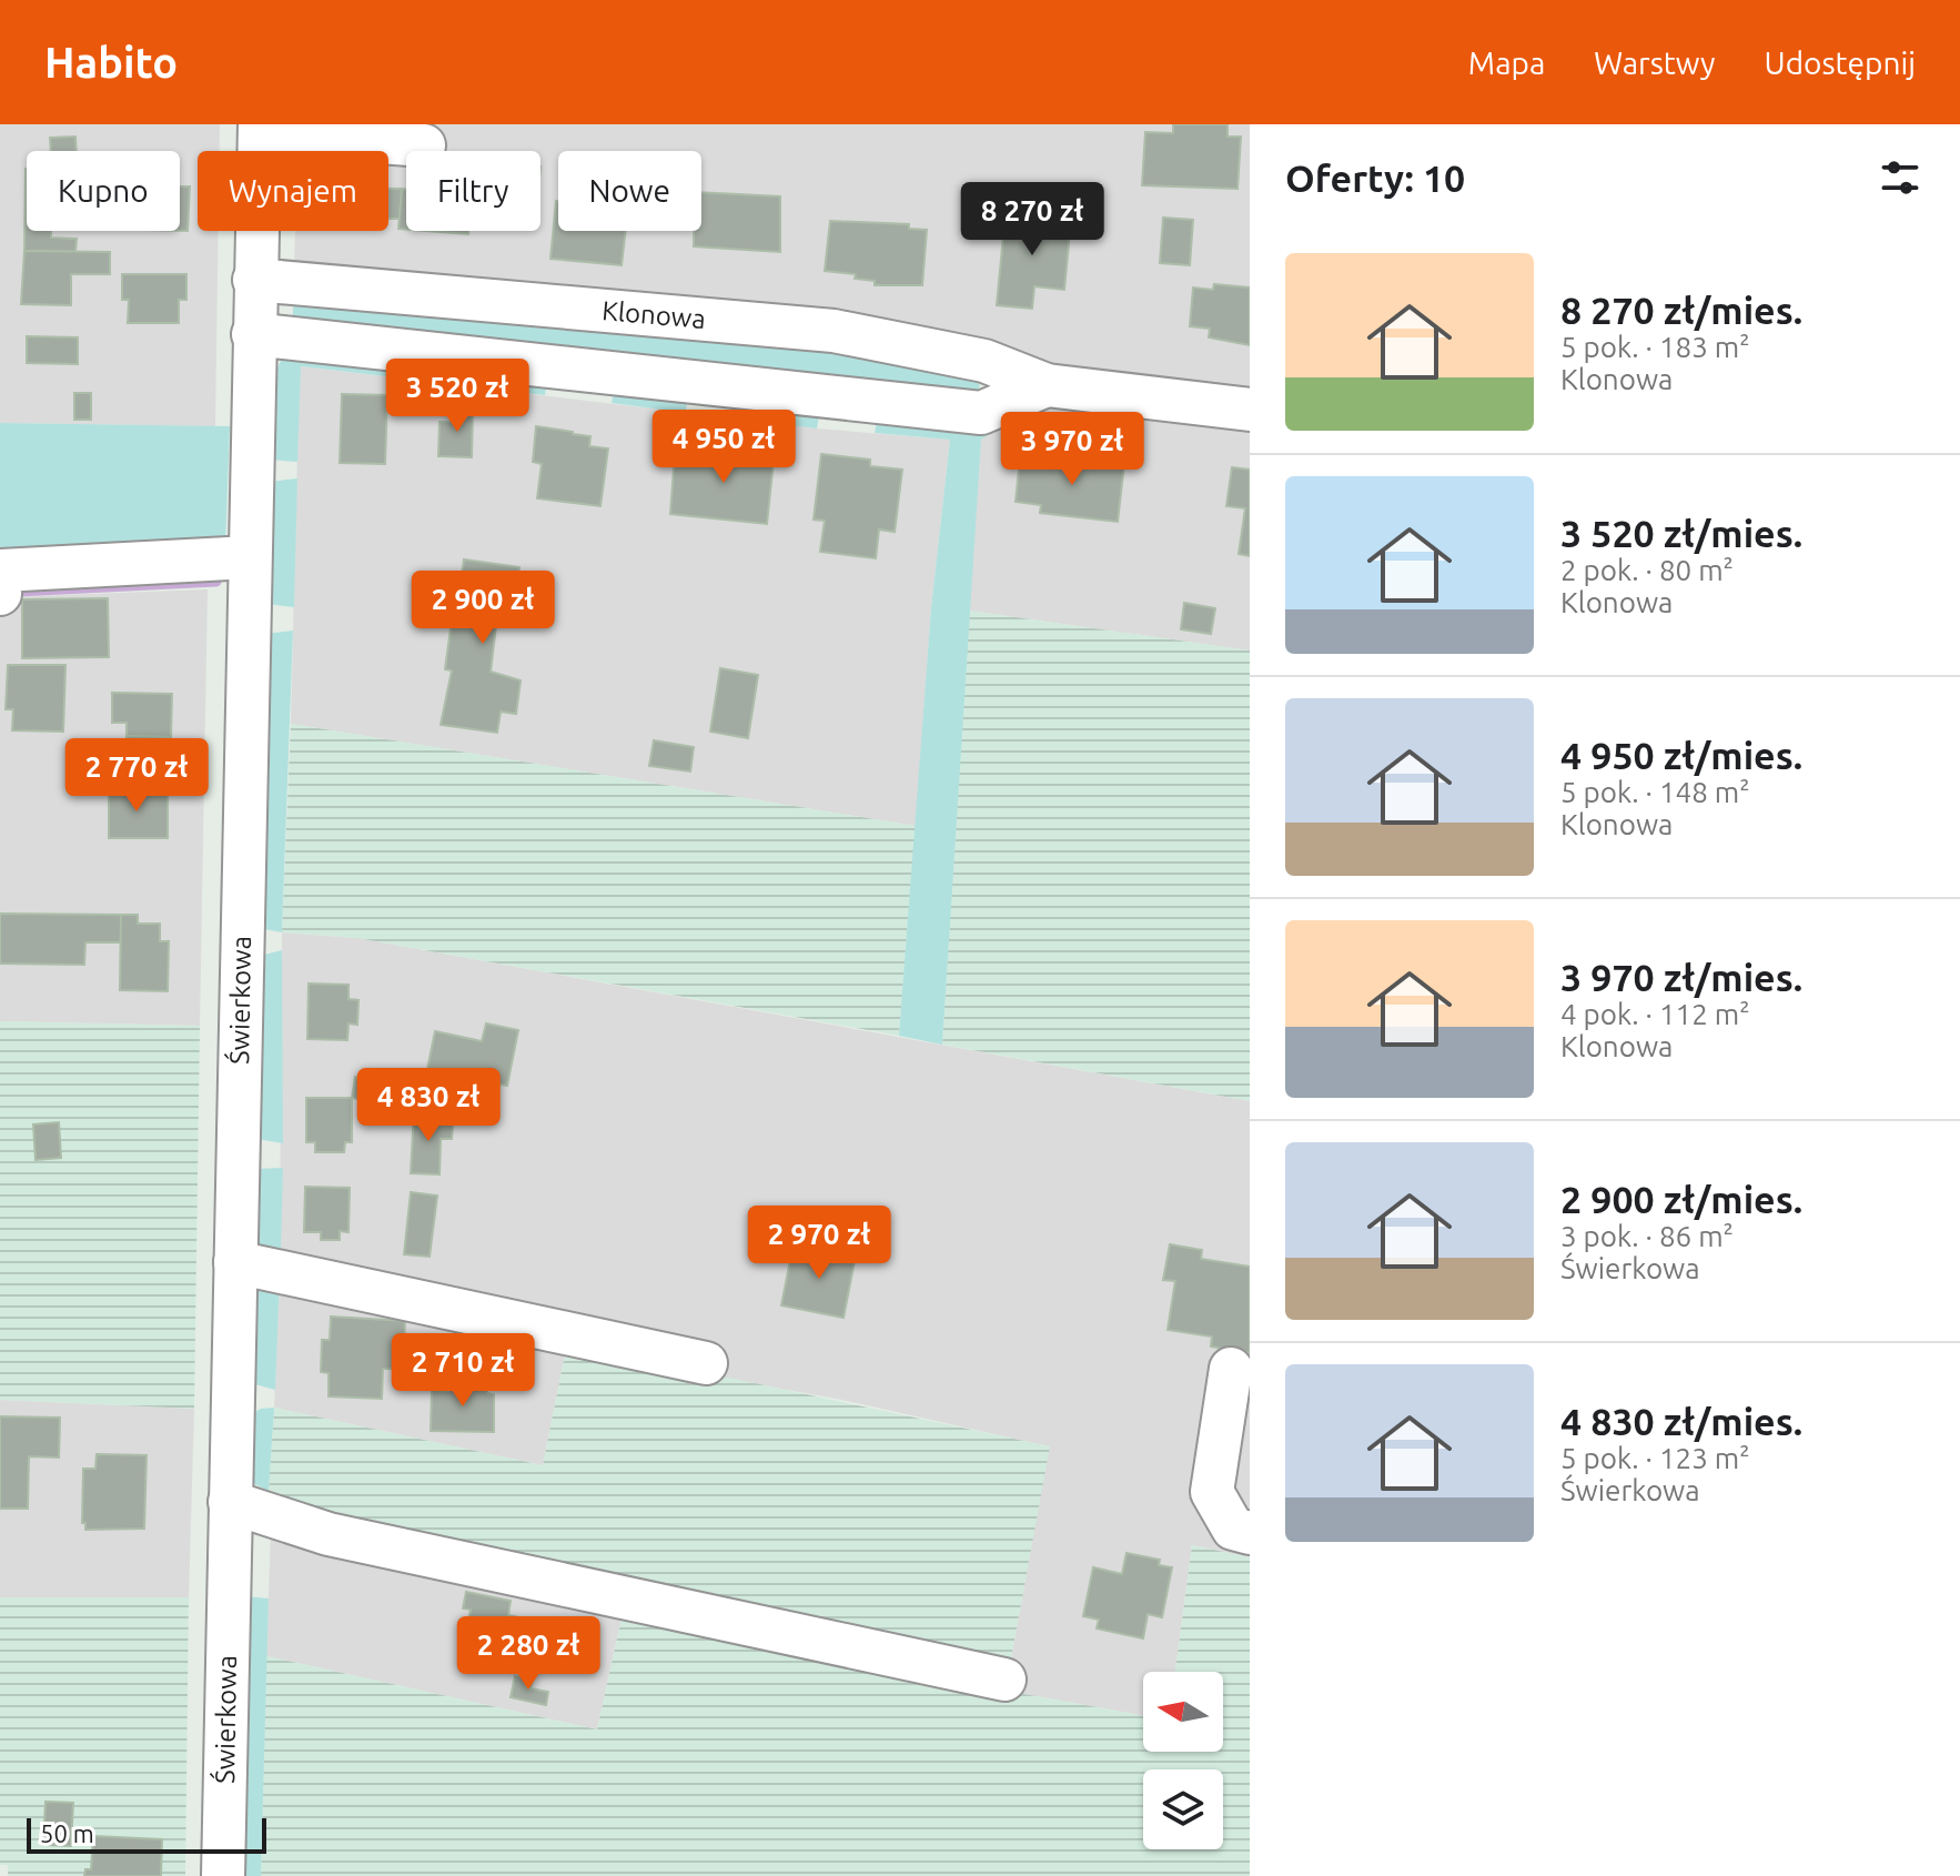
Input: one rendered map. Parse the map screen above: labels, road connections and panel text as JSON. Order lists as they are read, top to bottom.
{
  "streets": {
    "street": ["Klonowa", "Świerkowa"]
  },
  "crossings": [
    ["Klonowa", "Świerkowa"]
  ],
  "scale_bar": "50 m",
  "north": "left",
  "page": {
    "header": "Habito",
    "nav": ["Mapa", "Warstwy", "Udostępnij"],
    "heading": "Oferty: 10",
    "chip": [
      "Kupno",
      "Wynajem",
      "Filtry",
      "Nowe"
    ],
    "price": [
      "8 270 zł",
      "3 520 zł",
      "4 950 zł",
      "3 970 zł",
      "2 900 zł",
      "2 770 zł",
      "4 830 zł",
      "2 970 zł",
      "2 710 zł",
      "2 280 zł"
    ],
    "list": [
      {
        "name": "8 270 zł/mies.",
        "note": "5 pok. · 183 m² · Klonowa"
      },
      {
        "name": "3 520 zł/mies.",
        "note": "2 pok. · 80 m² · Klonowa"
      },
      {
        "name": "4 950 zł/mies.",
        "note": "5 pok. · 148 m² · Klonowa"
      },
      {
        "name": "3 970 zł/mies.",
        "note": "4 pok. · 112 m² · Klonowa"
      },
      {
        "name": "2 900 zł/mies.",
        "note": "3 pok. · 86 m² · Świerkowa"
      },
      {
        "name": "4 830 zł/mies.",
        "note": "5 pok. · 123 m² · Świerkowa"
      }
    ],
    "scale": "50 m"
  }
}
